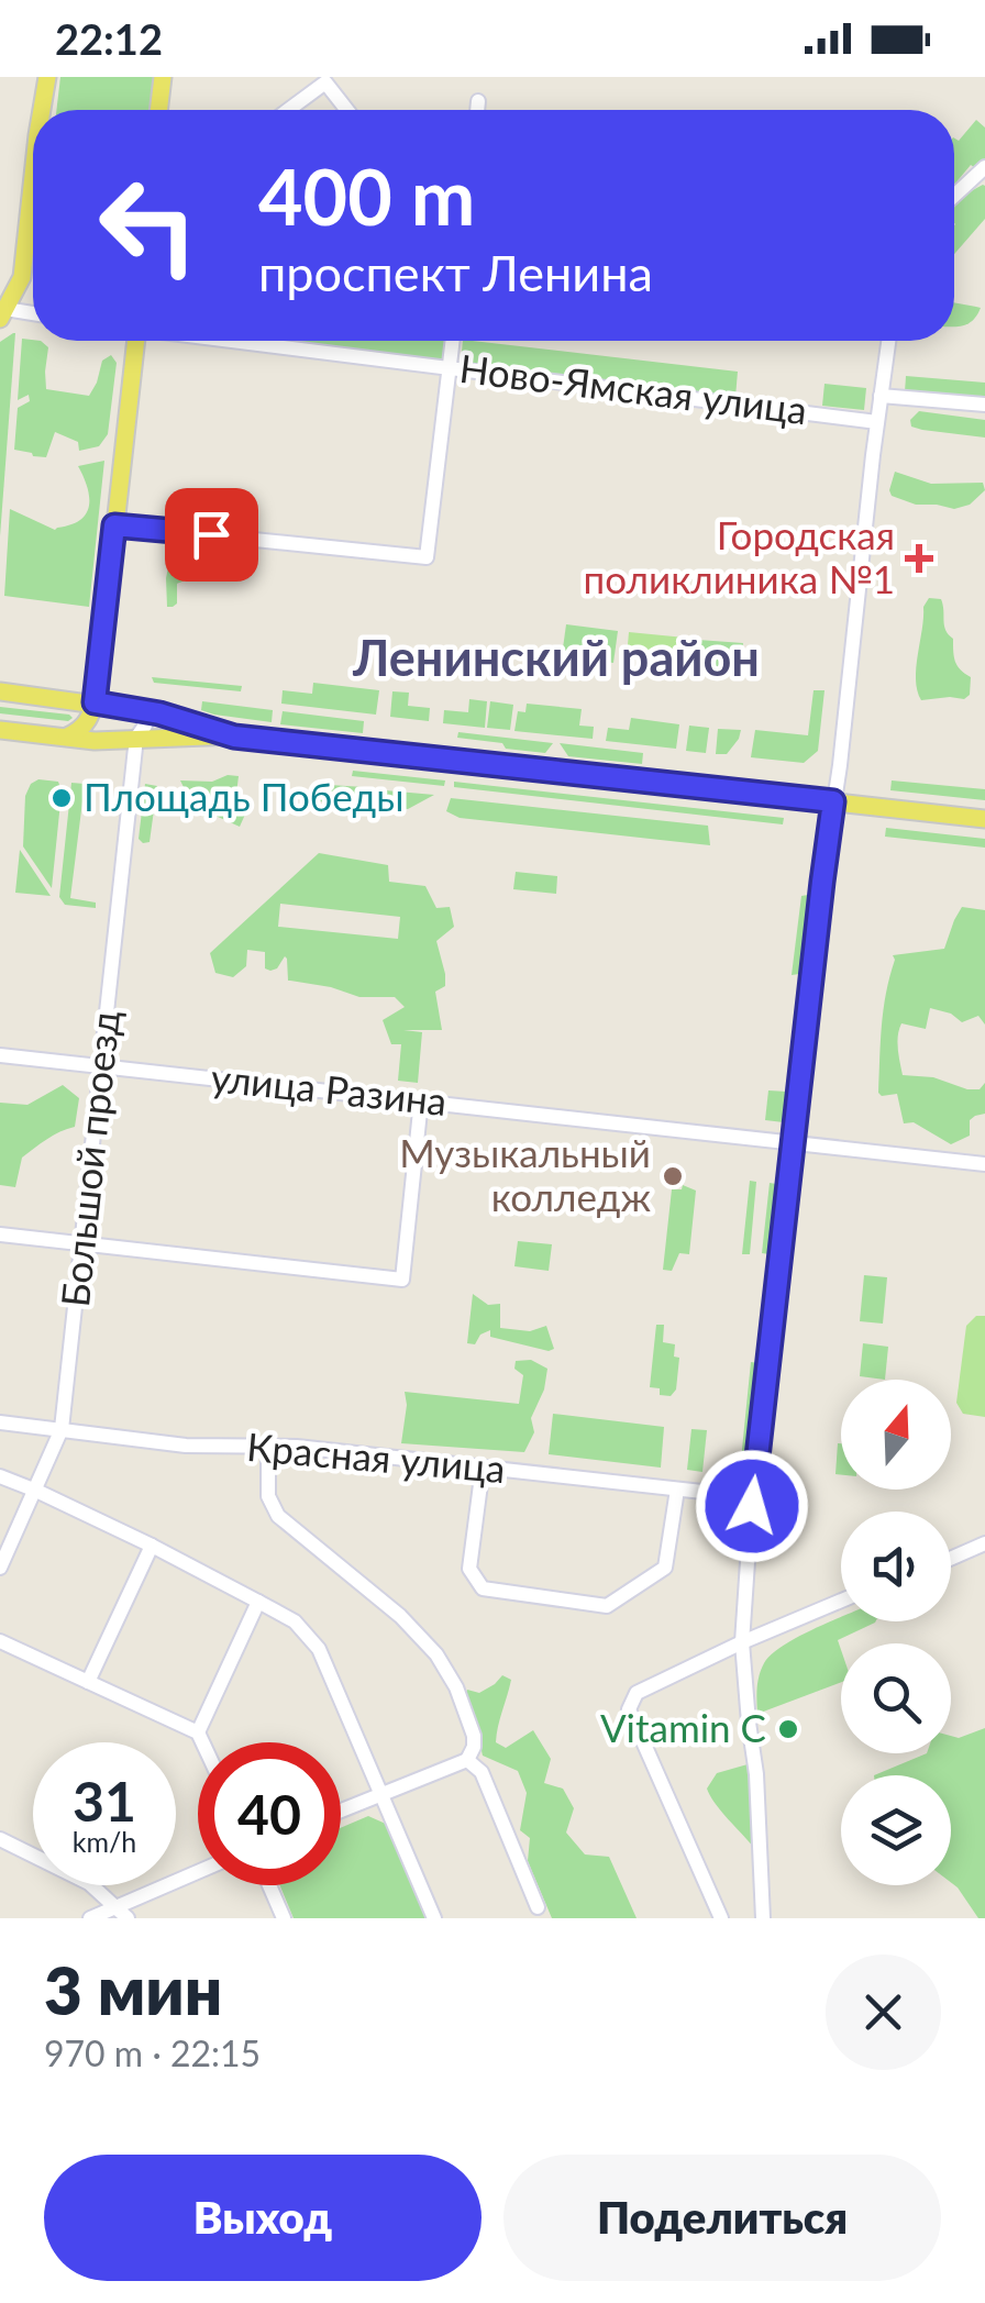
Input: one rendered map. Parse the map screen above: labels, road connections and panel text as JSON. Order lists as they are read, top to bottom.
{
  "streets": {
    "street": [
      "Ново-Ямская улица",
      "улица Разина",
      "Большой проезд",
      "Красная улица"
    ]
  },
  "crossings": [
    ["улица Разина", "Большой проезд"],
    ["Большой проезд", "Красная улица"]
  ],
  "districts": ["Ленинский район"],
  "places": {
    "health": ["Городская поликлиника №1"],
    "other": ["Площадь Победы", "Музыкальный колледж", "Vitamin C"]
  },
  "north": "top",
  "page": {
    "status": "22:12",
    "turn": ["400 m", "проспект Ленина"],
    "speed": "31 km/h",
    "limit": "40",
    "heading": ["3 мин", "970 m · 22:15"],
    "buttons": ["Выход", "Поделиться"]
  }
}
